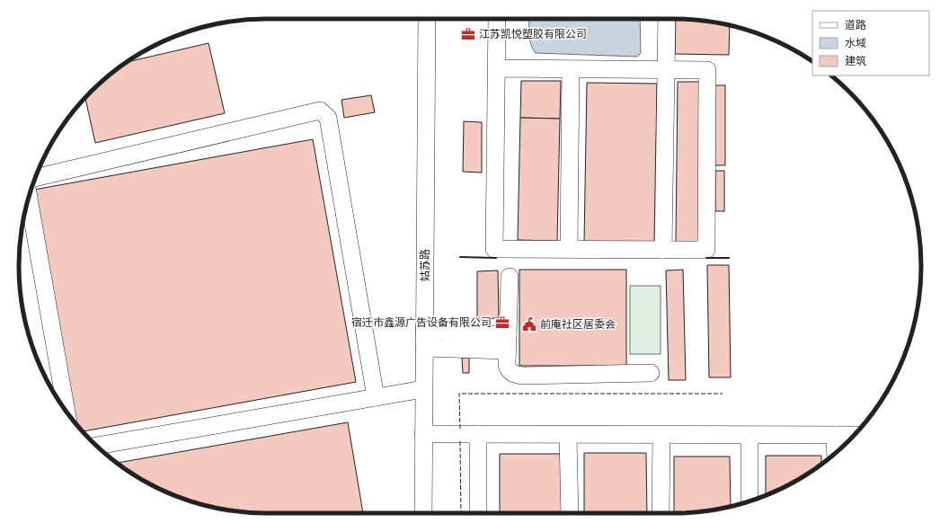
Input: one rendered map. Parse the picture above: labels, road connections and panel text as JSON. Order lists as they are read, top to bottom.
{
  "streets": {
    "street": ["姑苏路"]
  },
  "places": {
    "office": ["江苏凯悦塑胶有限公司", "宿迁市鑫源广告设备有限公司"],
    "public building": ["前庵社区居委会"]
  },
  "legend": ["道路", "水域", "建筑"]
}
